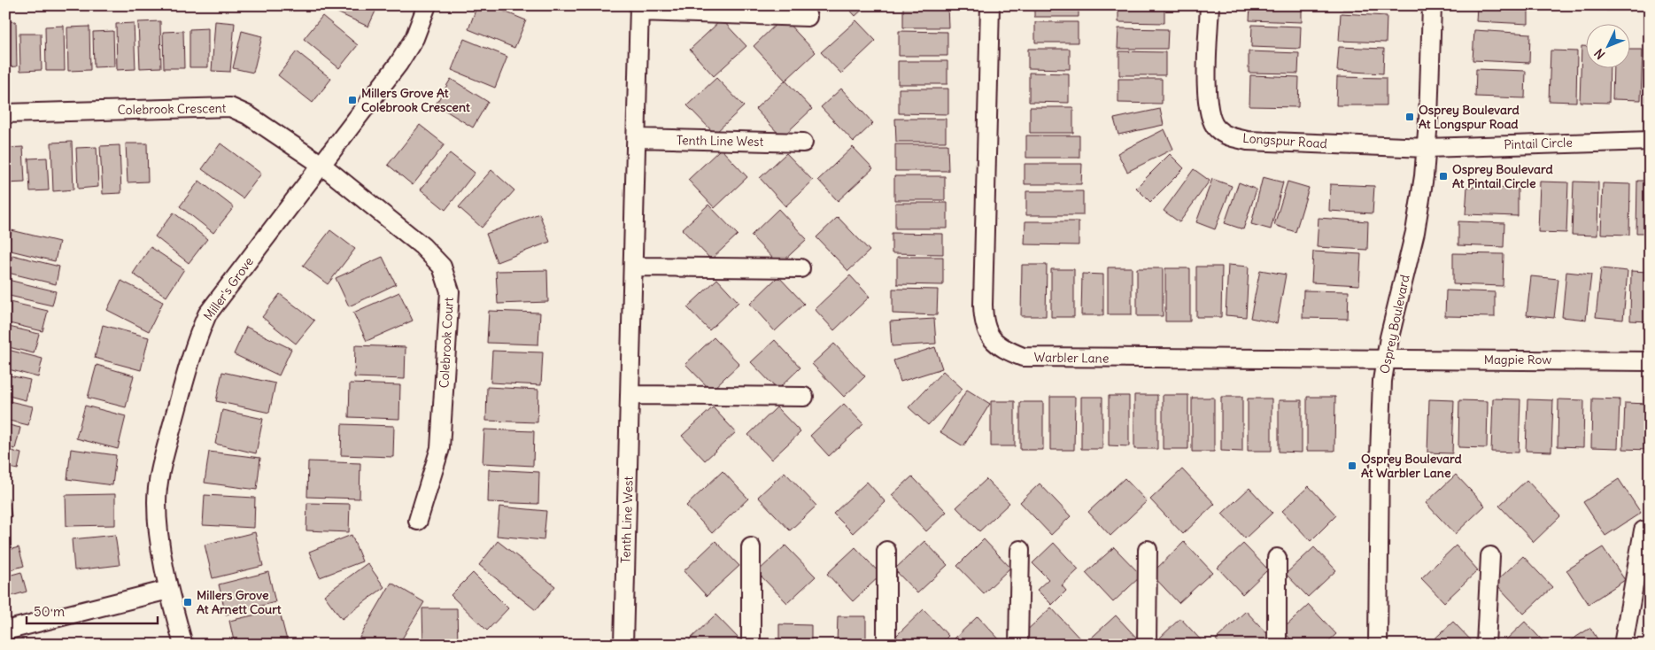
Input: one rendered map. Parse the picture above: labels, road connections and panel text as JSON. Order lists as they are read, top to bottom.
{
  "streets": {
    "street": [
      "Colebrook Crescent",
      "Tenth Line West",
      "Longspur Road",
      "Pintail Circle",
      "Miller's Grove",
      "Osprey Boulevard",
      "Colebrook Court",
      "Warbler Lane",
      "Magpie Row"
    ]
  },
  "crossings": [
    ["Colebrook Crescent", "Miller's Grove"],
    ["Colebrook Crescent", "Colebrook Court"],
    ["Longspur Road", "Pintail Circle"],
    ["Longspur Road", "Osprey Boulevard"],
    ["Pintail Circle", "Osprey Boulevard"],
    ["Miller's Grove", "Colebrook Court"],
    ["Osprey Boulevard", "Warbler Lane"],
    ["Osprey Boulevard", "Magpie Row"],
    ["Warbler Lane", "Magpie Row"]
  ],
  "places": {
    "transit": [
      "Millers Grove At Colebrook Crescent",
      "Osprey Boulevard At Longspur Road",
      "Osprey Boulevard At Pintail Circle",
      "Osprey Boulevard At Warbler Lane",
      "Millers Grove At Arnett Court"
    ]
  },
  "scale_bar": "50 m",
  "north": "bottom left"
}
